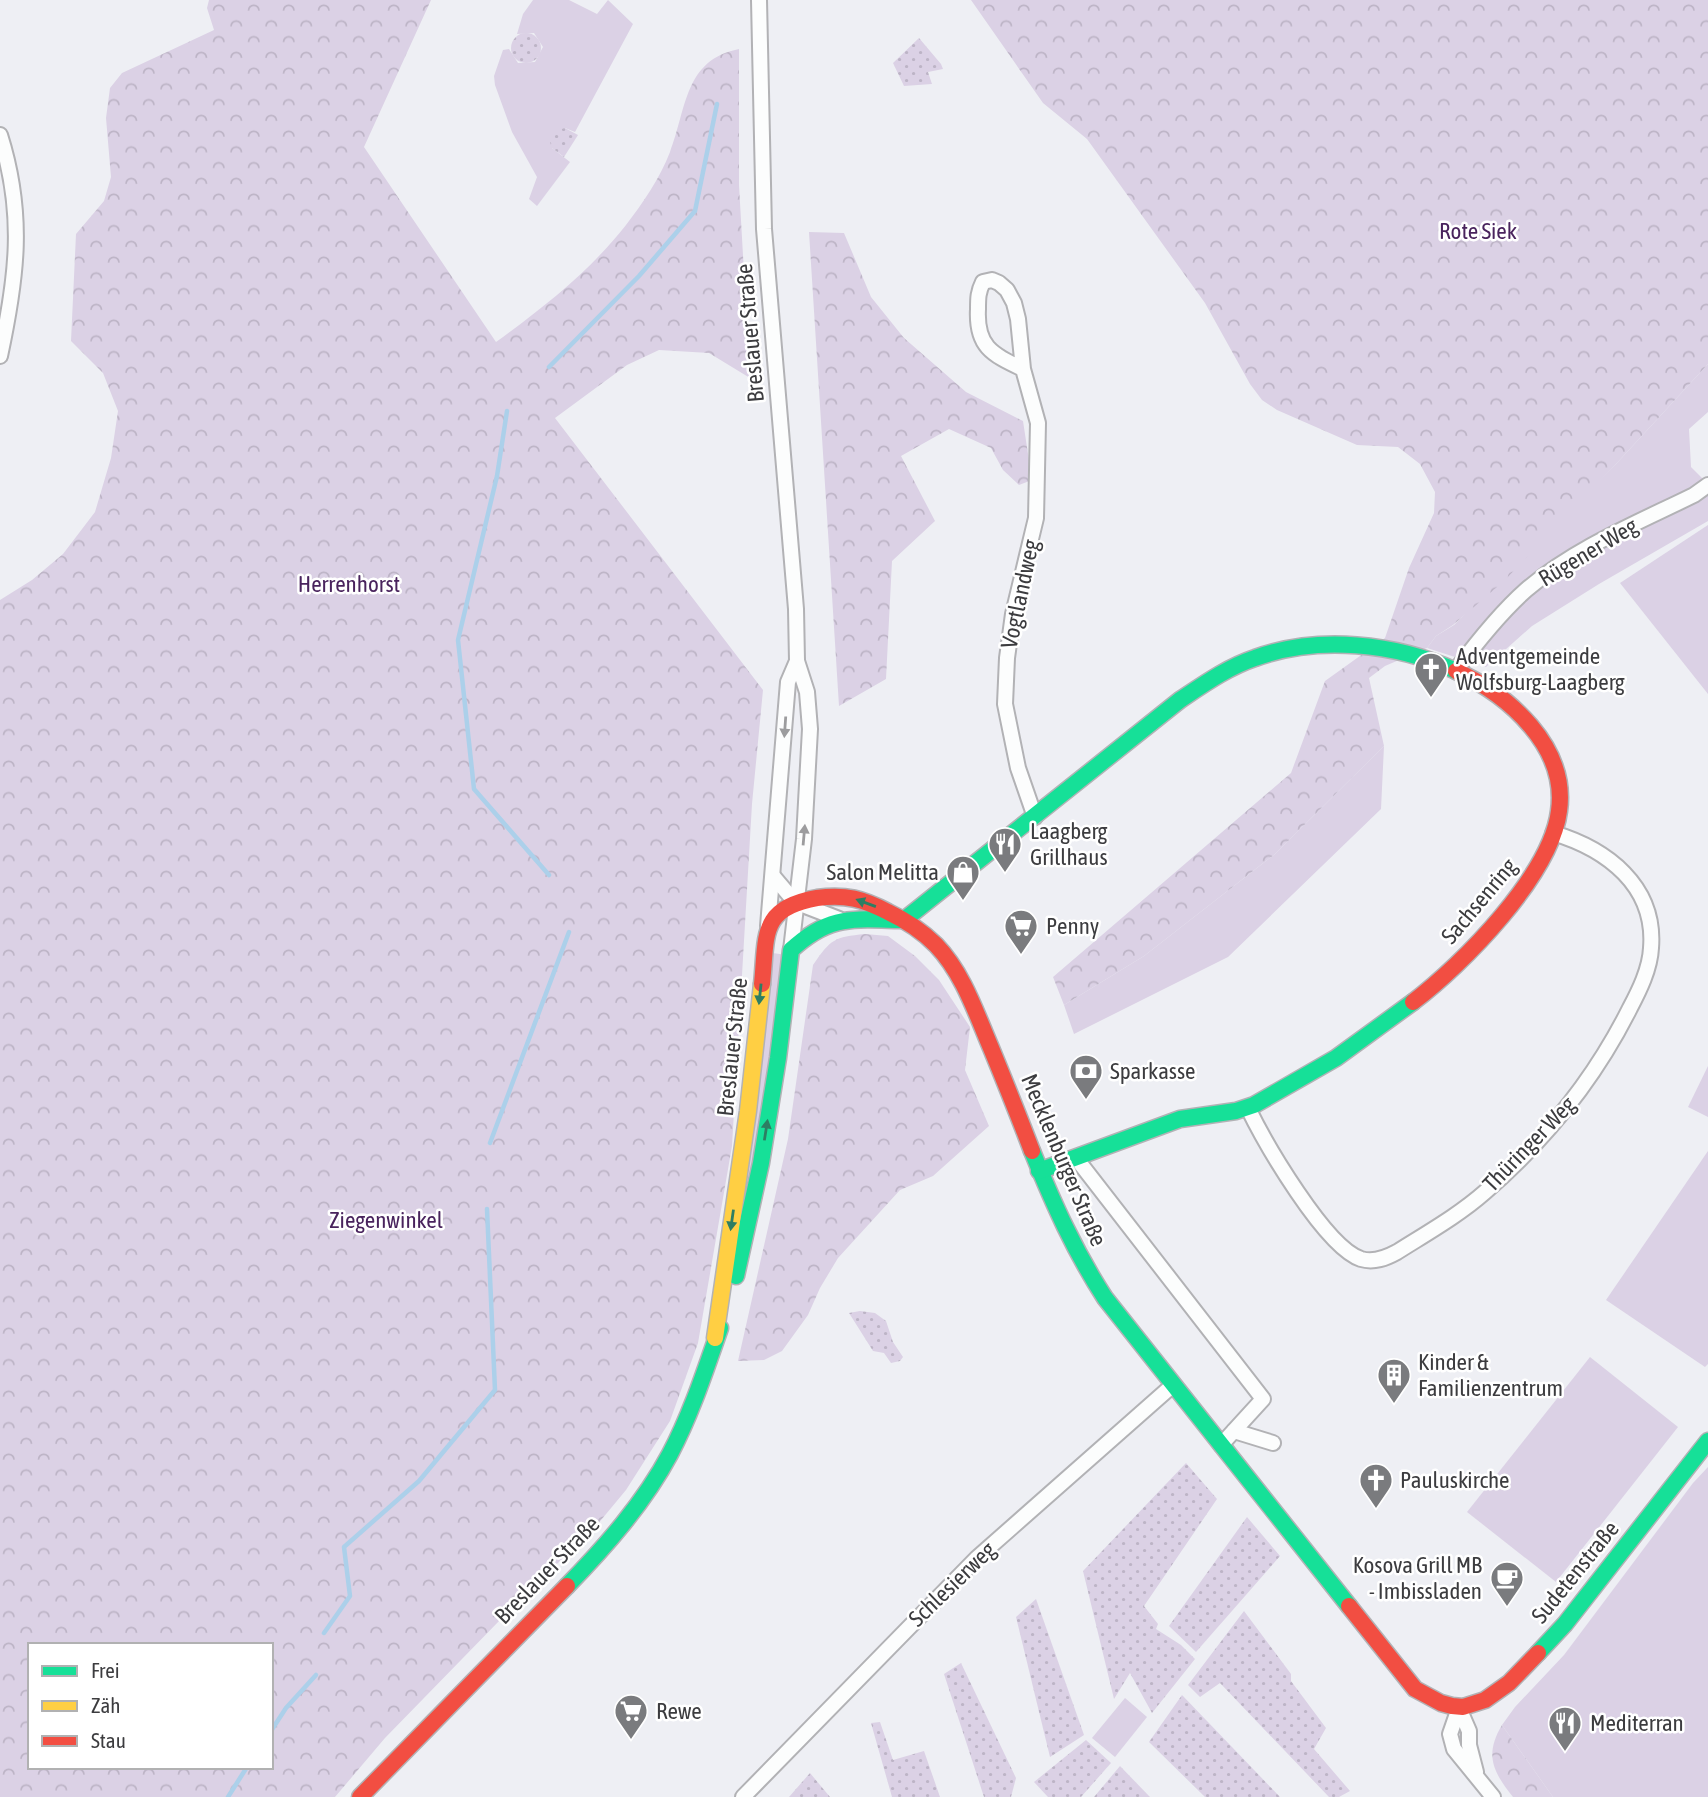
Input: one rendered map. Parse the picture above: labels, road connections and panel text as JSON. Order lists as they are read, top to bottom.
{
  "streets": {
    "street": [
      "Breslauer Straße",
      "Rügener Weg",
      "Vogtlandweg",
      "Sachsenring",
      "Thüringer Weg",
      "Mecklenburger Straße",
      "Sudetenstraße",
      "Schlesierweg"
    ]
  },
  "crossings": [
    ["Breslauer Straße", "Mecklenburger Straße"],
    ["Rügener Weg", "Sachsenring"],
    ["Vogtlandweg", "Sachsenring"],
    ["Sachsenring", "Thüringer Weg"],
    ["Sachsenring", "Mecklenburger Straße"],
    ["Mecklenburger Straße", "Sudetenstraße"],
    ["Mecklenburger Straße", "Schlesierweg"]
  ],
  "parks": ["Rote Siek", "Herrenhorst", "Ziegenwinkel"],
  "places": {
    "church": ["Adventgemeinde Wolfsburg-Laagberg", "Pauluskirche"],
    "restaurant": ["Laagberg Grillhaus", "Mediterran"],
    "shop": ["Salon Melitta"],
    "supermarket": ["Penny", "Rewe"],
    "bank": ["Sparkasse"],
    "building": ["Kinder & Familienzentrum"],
    "cafe": ["Kosova Grill MB - Imbissladen"]
  },
  "legend": ["Frei", "Zäh", "Stau"]
}
